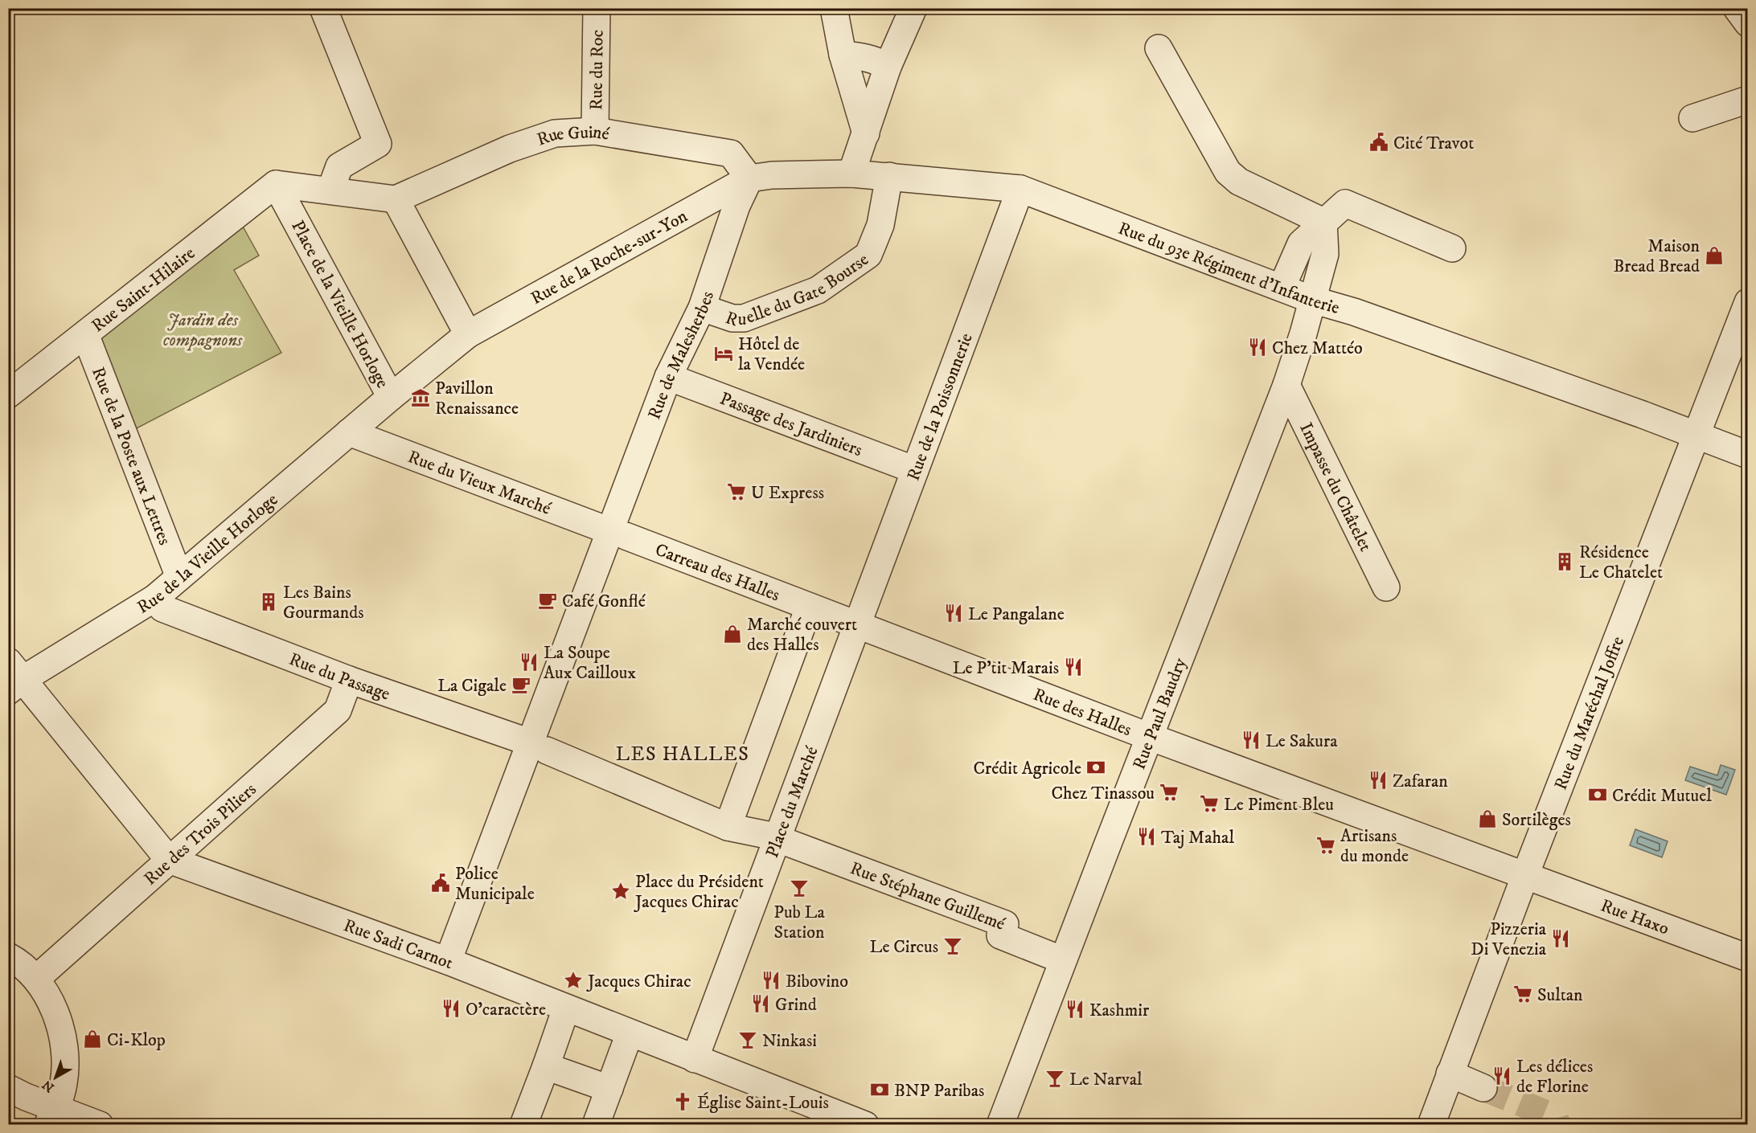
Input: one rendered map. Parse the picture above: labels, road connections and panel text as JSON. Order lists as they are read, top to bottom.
{
  "streets": {
    "street": [
      "Rue du Roc",
      "Rue Guiné",
      "Rue de la Roche-sur-Yon",
      "Rue du 93e Régiment d'Infanterie",
      "Ruelle du Gate Bourse",
      "Rue Saint-Hilaire",
      "Place de la Vieille Horloge",
      "Rue de Malesherbes",
      "Rue de la Poissonnerie",
      "Passage des Jardiniers",
      "Rue de la Poste aux Lettres",
      "Rue du Vieux Marché",
      "Impasse du Châtelet",
      "Rue de la Vieille Horloge",
      "Carreau des Halles",
      "Rue du Passage",
      "Rue des Halles",
      "Rue Paul Baudry",
      "Rue du Maréchal Joffre",
      "Place du Marché",
      "Rue des Trois Piliers",
      "Rue Stéphane Guillemé",
      "Rue Haxo",
      "Rue Sadi Carnot"
    ]
  },
  "crossings": [
    ["Rue du Roc", "Rue Guiné"],
    ["Rue Guiné", "Rue de la Roche-sur-Yon"],
    ["Rue Guiné", "Rue du 93e Régiment d'Infanterie"],
    ["Rue Guiné", "Rue de Malesherbes"],
    ["Rue de la Roche-sur-Yon", "Rue du 93e Régiment d'Infanterie"],
    ["Rue de la Roche-sur-Yon", "Place de la Vieille Horloge"],
    ["Rue de la Roche-sur-Yon", "Rue de Malesherbes"],
    ["Rue du 93e Régiment d'Infanterie", "Ruelle du Gate Bourse"],
    ["Rue du 93e Régiment d'Infanterie", "Rue de Malesherbes"],
    ["Rue du 93e Régiment d'Infanterie", "Rue de la Poissonnerie"],
    ["Rue du 93e Régiment d'Infanterie", "Rue Paul Baudry"],
    ["Rue du 93e Régiment d'Infanterie", "Rue du Maréchal Joffre"],
    ["Ruelle du Gate Bourse", "Rue de Malesherbes"],
    ["Rue Saint-Hilaire", "Place de la Vieille Horloge"],
    ["Rue Saint-Hilaire", "Rue de la Poste aux Lettres"],
    ["Place de la Vieille Horloge", "Rue de la Vieille Horloge"],
    ["Rue de Malesherbes", "Passage des Jardiniers"],
    ["Rue de Malesherbes", "Rue du Vieux Marché"],
    ["Rue de Malesherbes", "Carreau des Halles"],
    ["Rue de la Poissonnerie", "Passage des Jardiniers"],
    ["Rue de la Poissonnerie", "Carreau des Halles"],
    ["Rue de la Poissonnerie", "Rue des Halles"],
    ["Rue de la Poissonnerie", "Place du Marché"],
    ["Rue de la Poste aux Lettres", "Rue de la Vieille Horloge"],
    ["Rue du Vieux Marché", "Rue de la Vieille Horloge"],
    ["Rue du Vieux Marché", "Carreau des Halles"],
    ["Impasse du Châtelet", "Rue Paul Baudry"],
    ["Rue de la Vieille Horloge", "Rue du Passage"],
    ["Carreau des Halles", "Rue des Halles"],
    ["Carreau des Halles", "Place du Marché"],
    ["Rue du Passage", "Rue des Trois Piliers"],
    ["Rue des Halles", "Rue Paul Baudry"],
    ["Rue des Halles", "Rue du Maréchal Joffre"],
    ["Rue des Halles", "Place du Marché"],
    ["Rue des Halles", "Rue Haxo"],
    ["Rue Paul Baudry", "Rue Stéphane Guillemé"],
    ["Rue du Maréchal Joffre", "Rue Haxo"],
    ["Place du Marché", "Rue Stéphane Guillemé"],
    ["Place du Marché", "Rue Sadi Carnot"],
    ["Rue des Trois Piliers", "Rue Sadi Carnot"]
  ],
  "districts": ["LES HALLES"],
  "parks": ["Jardin des compagnons"],
  "places": {
    "public building": ["Cité Travot", "Police Municipale"],
    "shop": [
      "Maison Bread Bread",
      "Marché couvert des Halles",
      "Sortilèges",
      "Ci-Klop"
    ],
    "restaurant": [
      "Chez Mattéo",
      "Le Pangalane",
      "La Soupe Aux Cailloux",
      "Le P'tit Marais",
      "Le Sakura",
      "Zafaran",
      "Taj Mahal",
      "Pizzeria Di Venezia",
      "Bibovino",
      "Grind",
      "O'caractère",
      "Kashmir",
      "Les délices de Florine"
    ],
    "hotel": ["Hôtel de la Vendée"],
    "museum": ["Pavillon Renaissance"],
    "supermarket": [
      "U Express",
      "Chez Tinassou",
      "Le Piment Bleu",
      "Artisans du monde",
      "Sultan"
    ],
    "building": ["Résidence Le Chatelet", "Les Bains Gourmands"],
    "cafe": ["Café Gonflé", "La Cigale"],
    "bank": ["Crédit Agricole", "Crédit Mutuel", "BNP Paribas"],
    "bar": [
      "Pub La Station",
      "Le Circus",
      "Ninkasi",
      "Le Narval"
    ],
    "place": ["Place du Président Jacques Chirac", "Jacques Chirac"],
    "church": ["Église Saint-Louis"]
  },
  "north": "bottom left"
}
